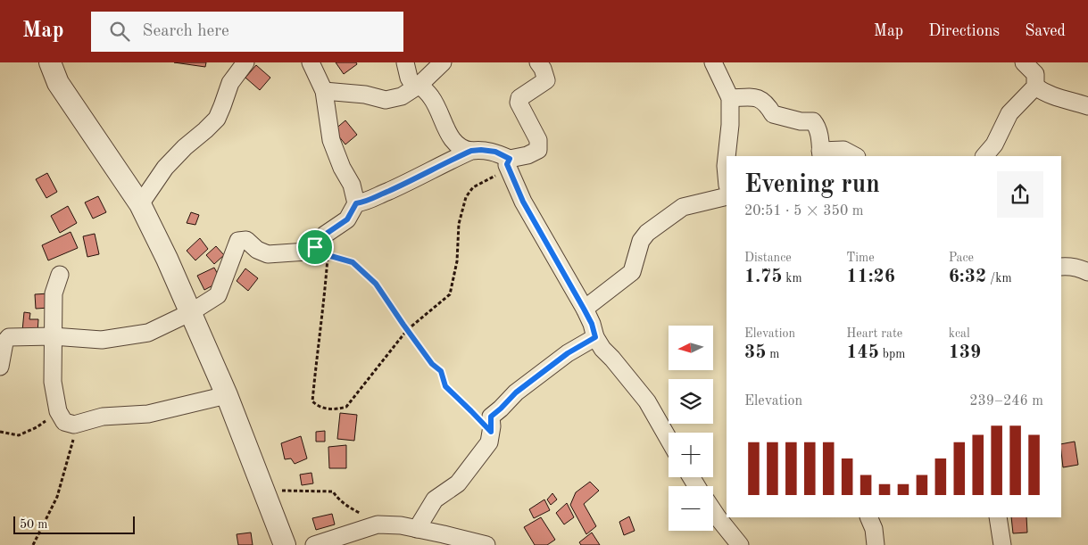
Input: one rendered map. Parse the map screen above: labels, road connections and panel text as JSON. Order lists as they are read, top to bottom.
{
  "scale_bar": "50 m",
  "north": "left",
  "page": {
    "header": "Map",
    "search": "Search here",
    "nav": ["Map", "Directions", "Saved"],
    "heading": ["Evening run", "20:51 · 5 × 350 m"],
    "stats": [
      ["Distance", "1.75 km"],
      ["Time", "11:26"],
      ["Pace", "6:32 /km"],
      ["Elevation", "35 m"],
      ["Heart rate", "145 bpm"],
      ["kcal", "139"]
    ],
    "map_buttons": ["+", "−"],
    "chart": ["Elevation", "239–246 m"],
    "scale": "50 m"
  }
}
